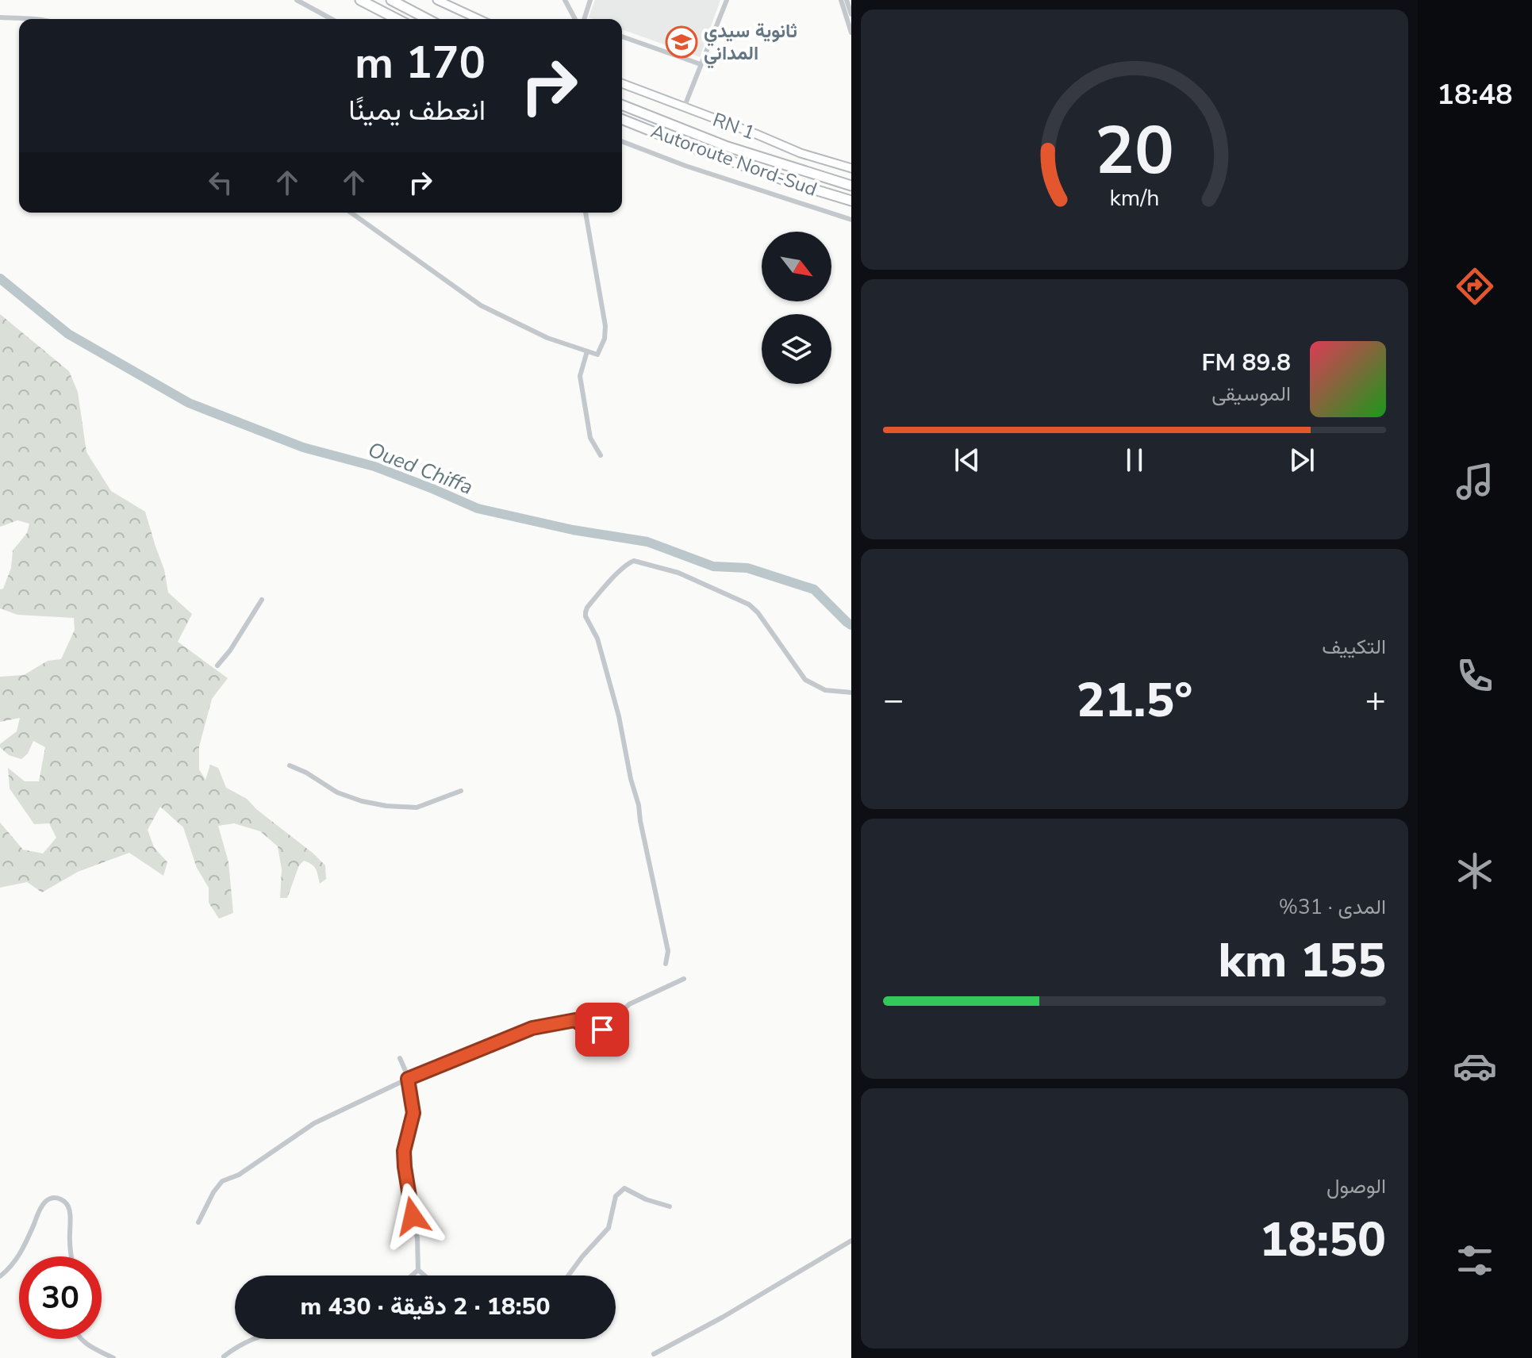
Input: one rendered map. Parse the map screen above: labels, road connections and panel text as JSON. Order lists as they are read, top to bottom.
{
  "streets": {
    "highway": ["Autoroute Nord-Sud"],
    "main road": ["RN 1"]
  },
  "water": ["Oued Chiffa"],
  "places": {
    "school or university": ["ثانوية سيدي المداني"]
  },
  "north": "bottom right",
  "page": {
    "tabs": "18:48",
    "turn": ["170 m", "انعطف يمينًا"],
    "song": ["89.8 FM", "الموسيقى"],
    "tile": [
      "التكييف",
      ["المدى · 31%", "155 km"],
      ["الوصول", "18:50"]
    ],
    "heat": ["−", "21.5°", "+"],
    "limit": "30",
    "trip": "18:50 · 2 دقيقة · 430 m",
    "gauge": ["20", "km/h"]
  }
}
